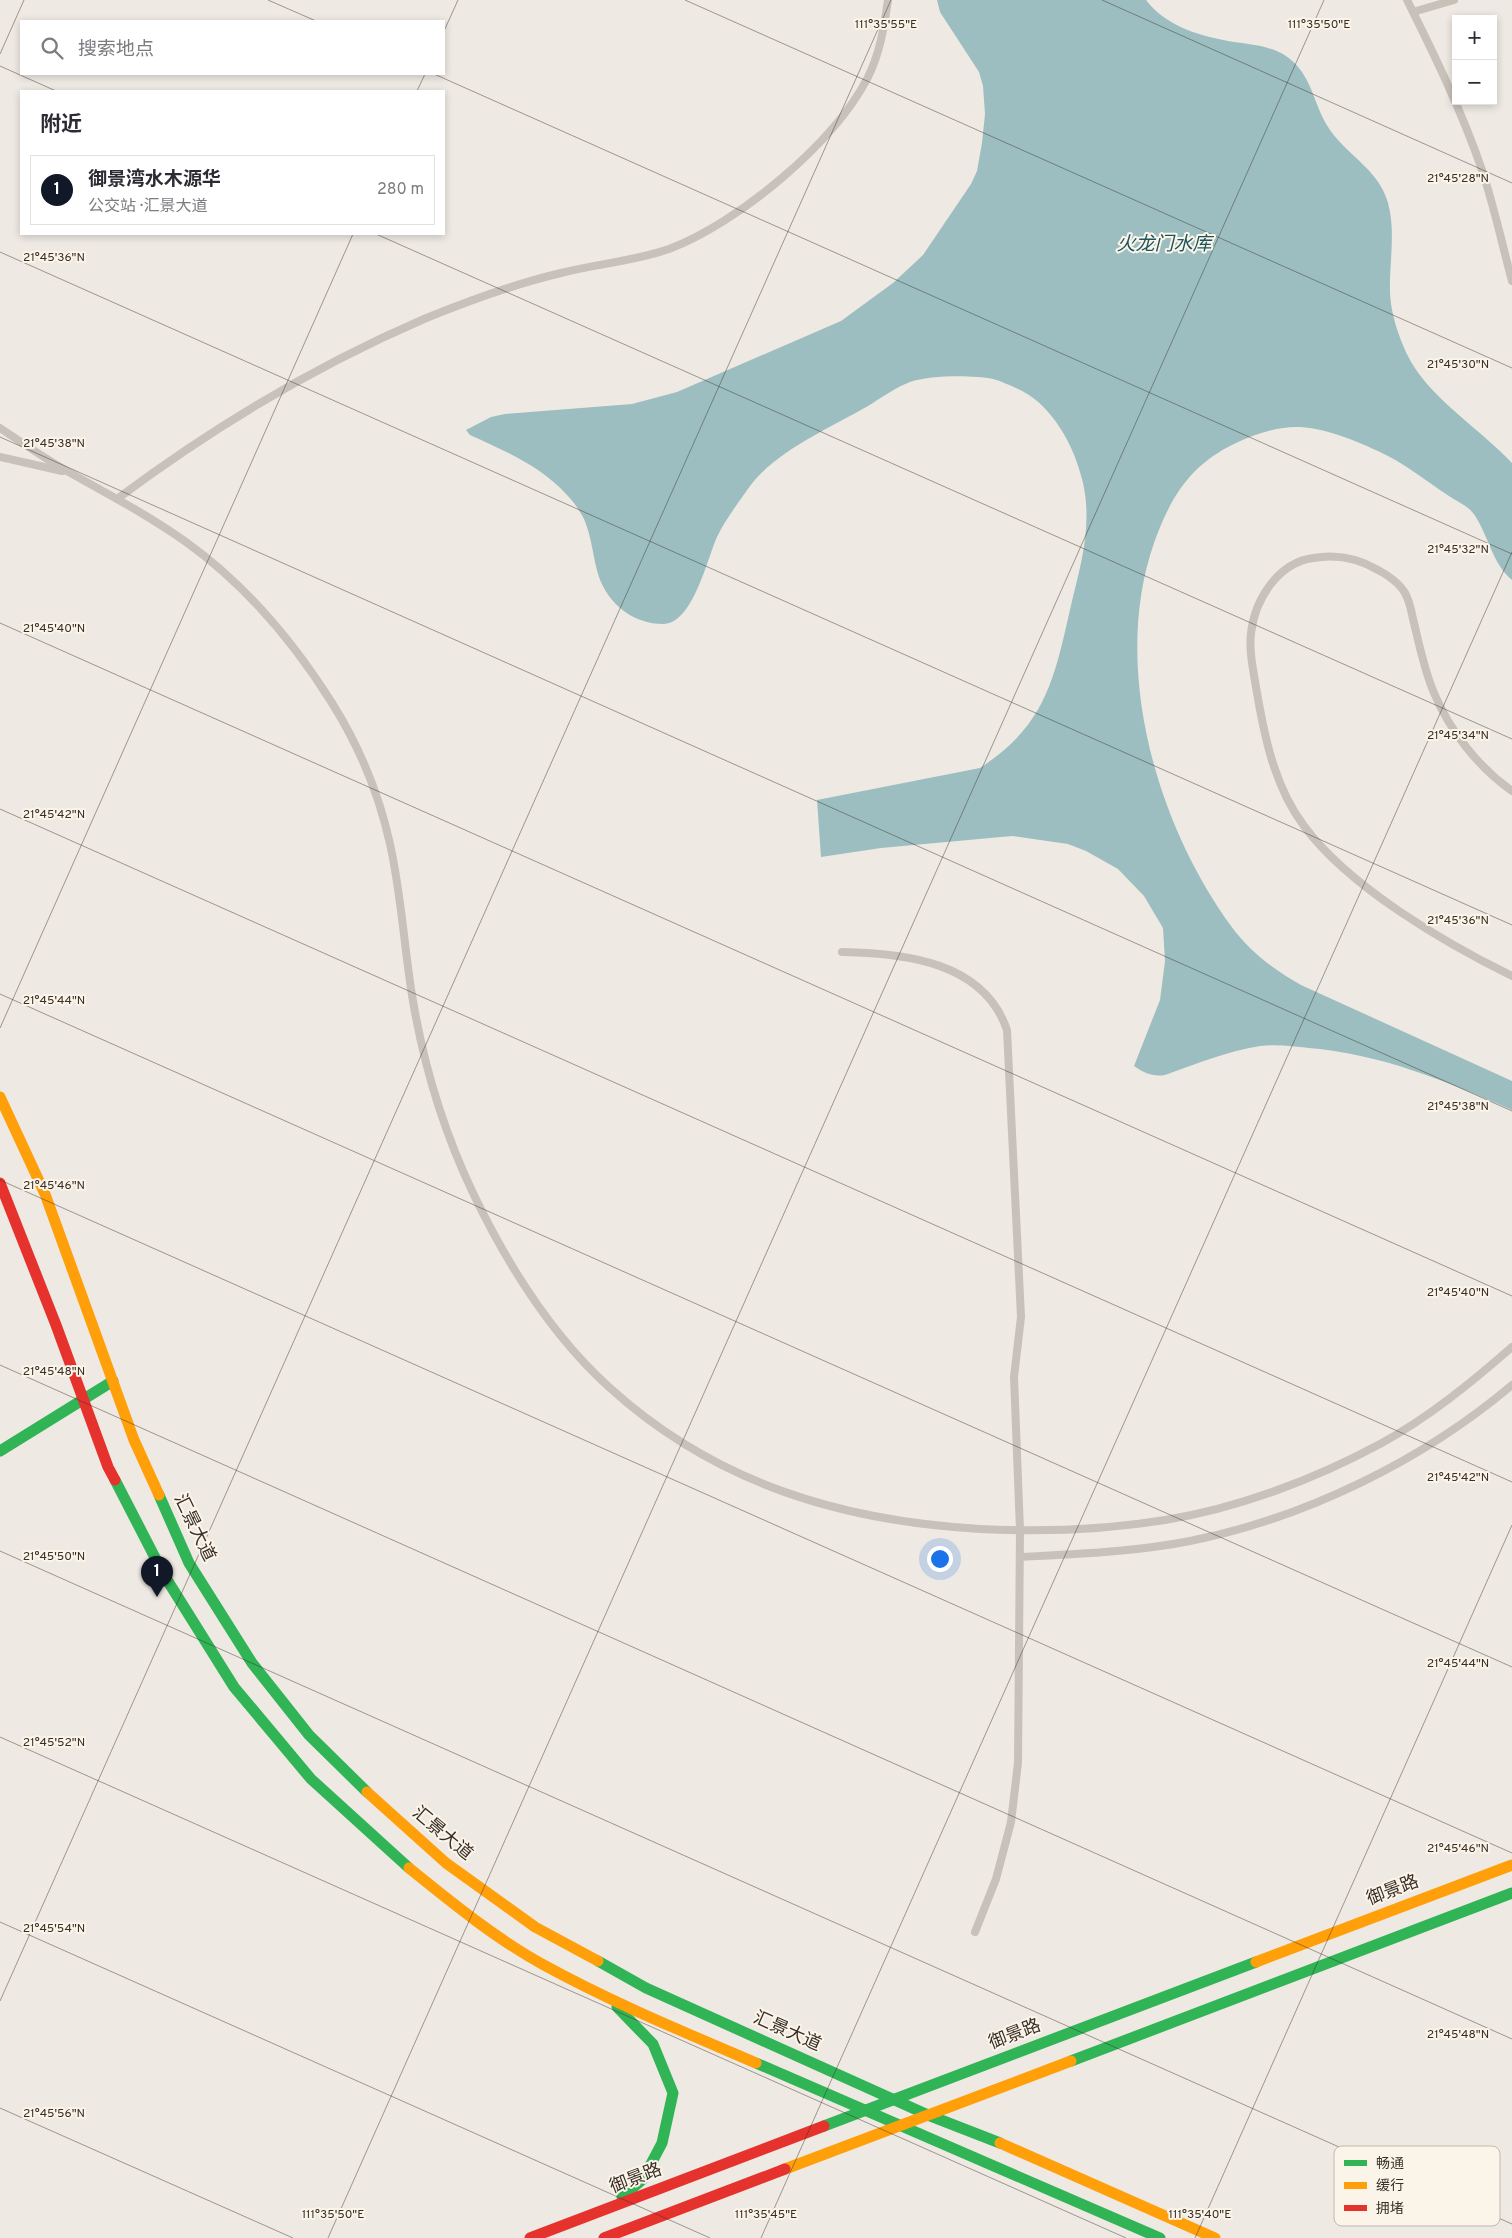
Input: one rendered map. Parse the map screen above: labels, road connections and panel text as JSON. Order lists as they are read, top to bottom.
{
  "streets": {
    "main road": ["汇景大道", "御景路"]
  },
  "crossings": [
    ["汇景大道", "御景路"]
  ],
  "water": ["火龙门水库"],
  "legend": ["畅通", "缓行", "拥堵"],
  "page": {
    "map_buttons": ["+", "−"],
    "search": "搜索地点",
    "heading": "附近",
    "list": [
      {
        "mark": "1",
        "name": "御景湾水木源华",
        "note": "公交站 · 汇景大道",
        "value": "280 m"
      }
    ],
    "pins": "1"
  },
  "coordinates": [
    "111°35'55\"E",
    "111°35'50\"E",
    "21°45'28\"N",
    "21°45'36\"N",
    "21°45'30\"N",
    "21°45'38\"N",
    "21°45'32\"N",
    "21°45'40\"N",
    "21°45'34\"N",
    "21°45'42\"N",
    "21°45'44\"N",
    "21°45'46\"N",
    "21°45'48\"N",
    "21°45'50\"N",
    "21°45'52\"N",
    "21°45'54\"N",
    "21°45'56\"N",
    "111°35'45\"E",
    "111°35'40\"E"
  ]
}
